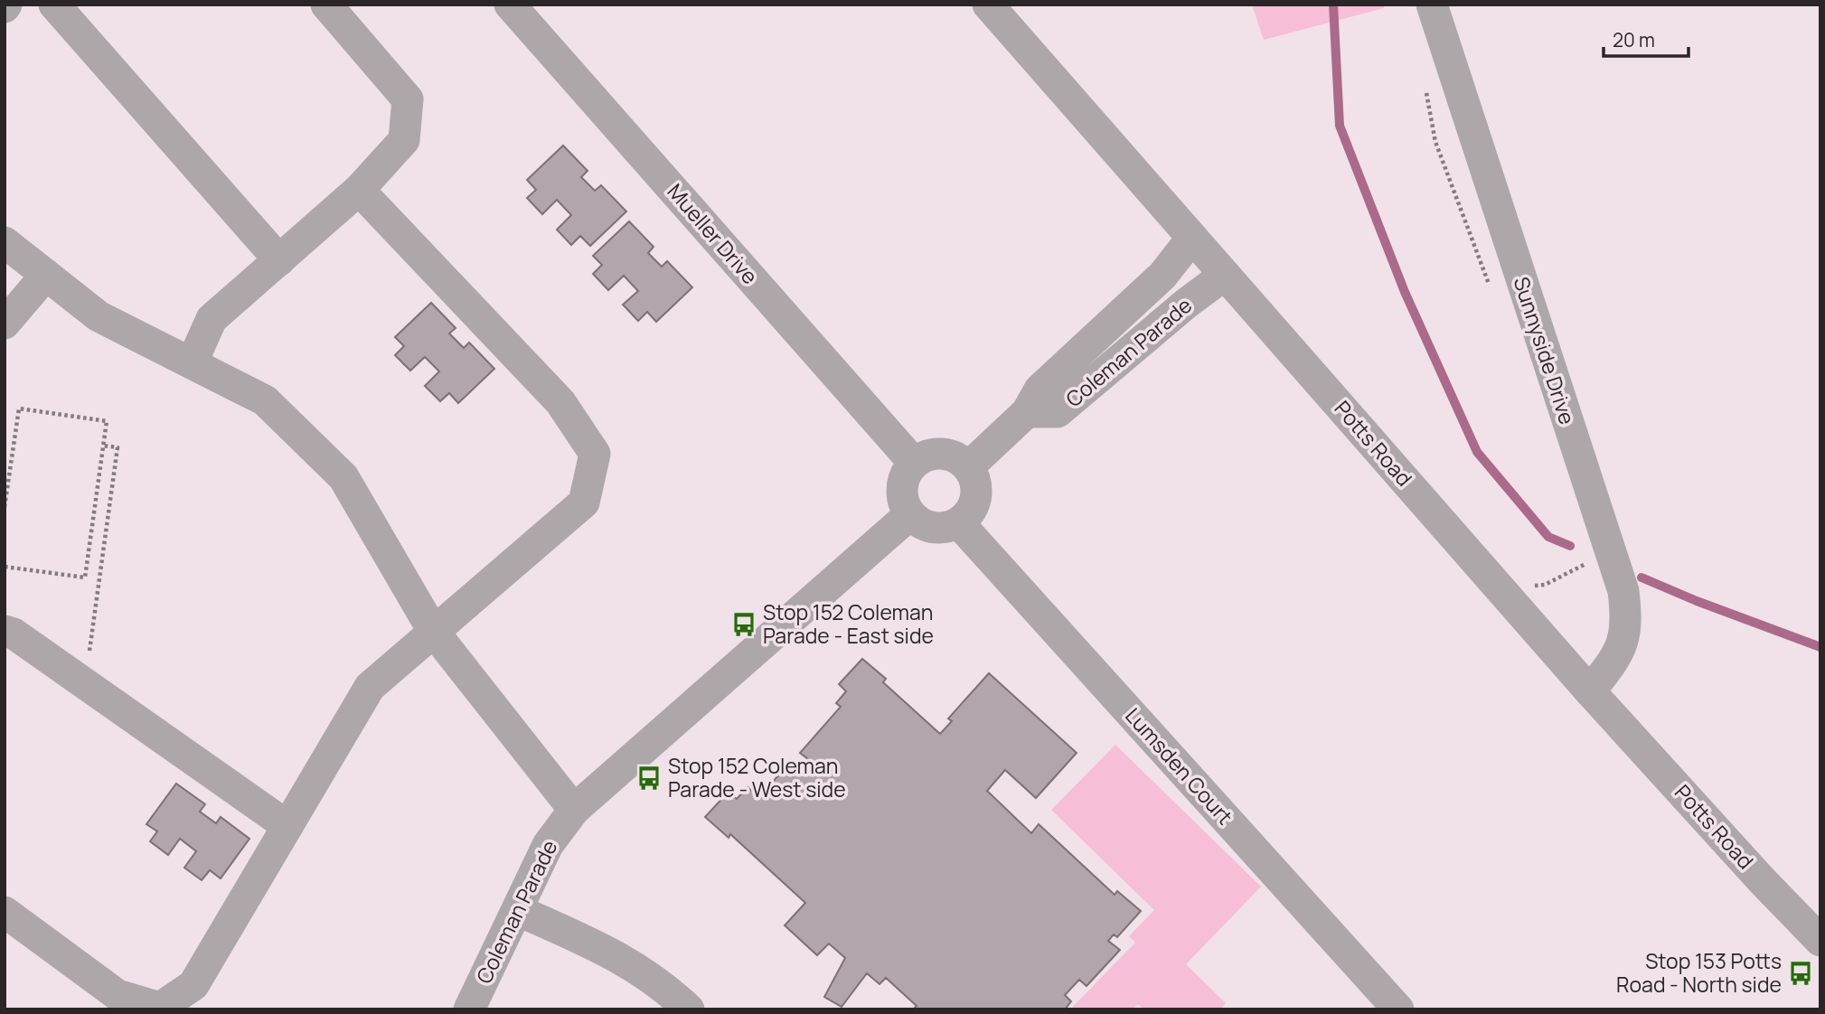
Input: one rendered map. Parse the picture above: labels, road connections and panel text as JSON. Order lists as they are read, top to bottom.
{
  "streets": {
    "street": [
      "Mueller Drive",
      "Sunnyside Drive",
      "Coleman Parade",
      "Potts Road",
      "Lumsden Court"
    ]
  },
  "crossings": [
    ["Mueller Drive", "Coleman Parade"],
    ["Mueller Drive", "Lumsden Court"],
    ["Sunnyside Drive", "Potts Road"],
    ["Coleman Parade", "Potts Road"],
    ["Coleman Parade", "Lumsden Court"]
  ],
  "places": {
    "bus stop": ["Stop 152 Coleman Parade - East side", "Stop 152 Coleman Parade - West side", "Stop 153 Potts Road - North side"]
  },
  "scale_bar": "20 m"
}
